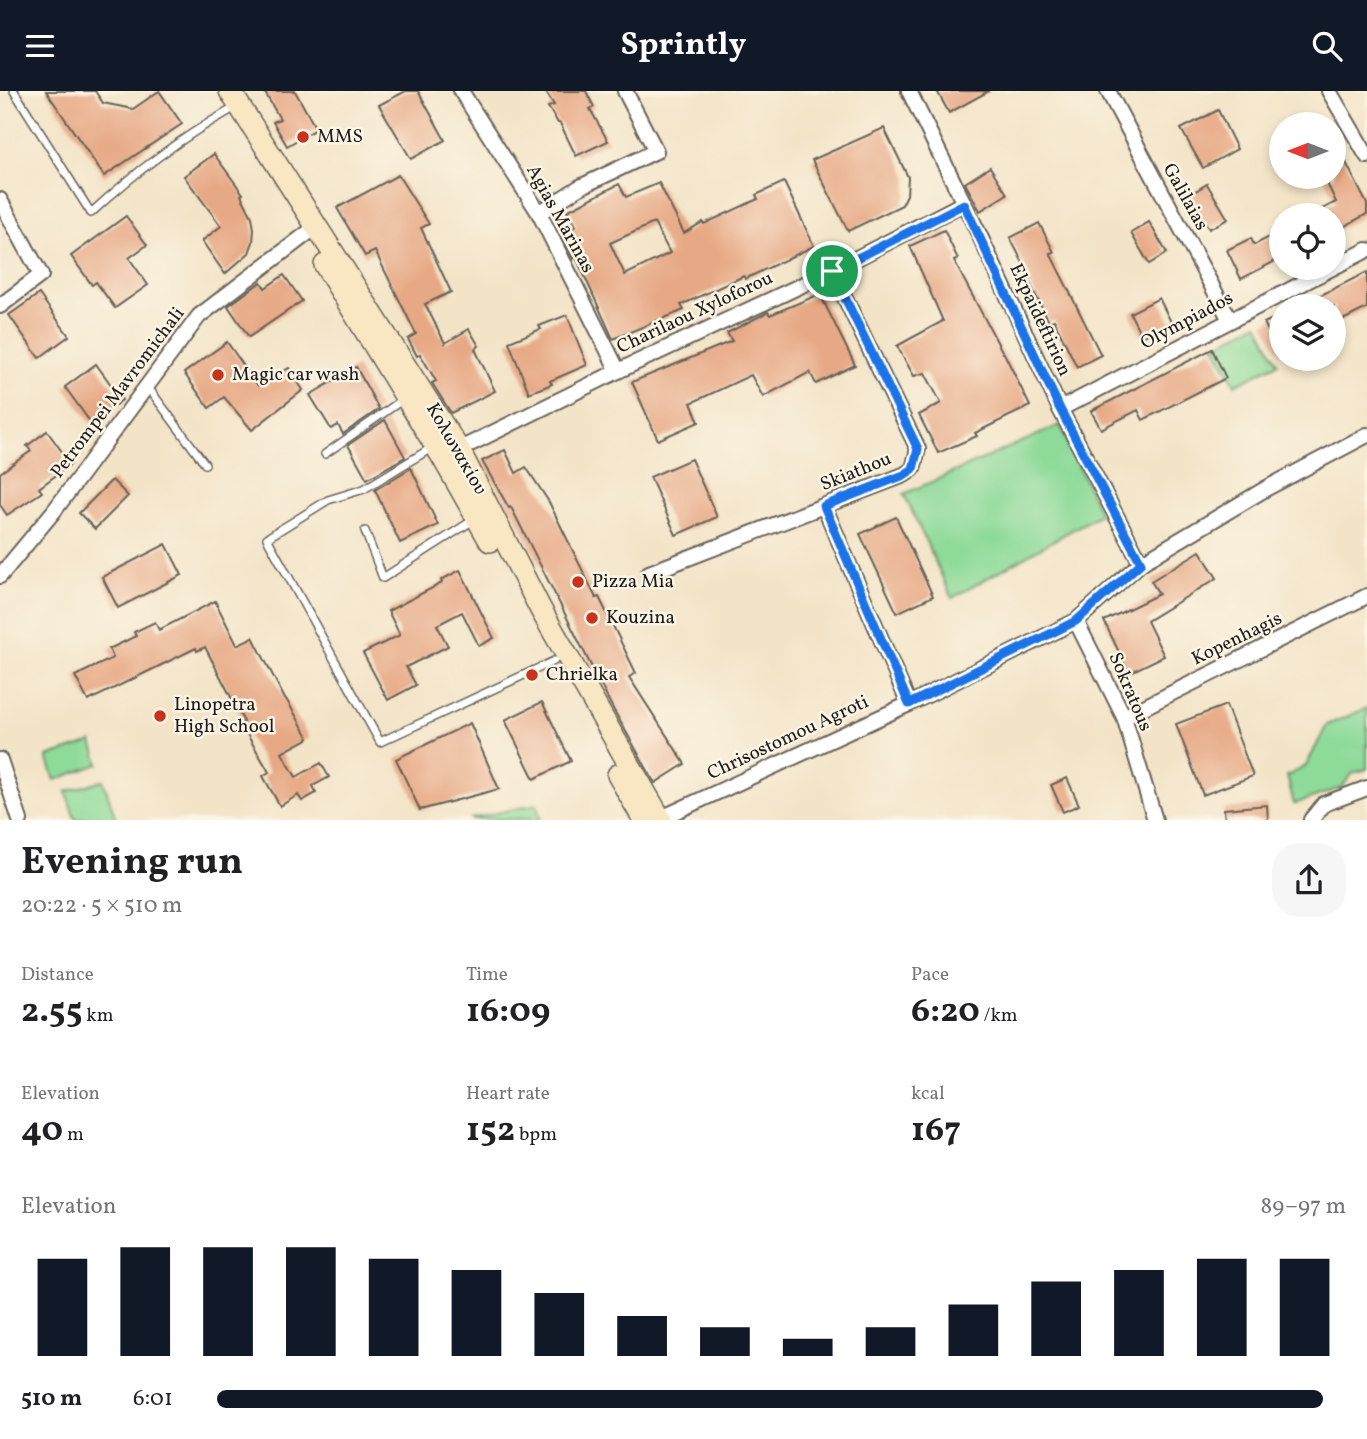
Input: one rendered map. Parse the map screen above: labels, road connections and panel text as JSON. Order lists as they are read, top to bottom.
{
  "streets": {
    "main road": ["Κολωνακίου"],
    "street": [
      "Galilaias",
      "Agias Marinas",
      "Charilaou Xyloforou",
      "Ekpaideftirion",
      "Olympiados",
      "Petrompei Mavromichali",
      "Skiathou",
      "Kopenhagis",
      "Sokratous",
      "Chrisostomou Agroti"
    ]
  },
  "crossings": [
    ["Galilaias", "Olympiados"],
    ["Agias Marinas", "Charilaou Xyloforou"],
    ["Charilaou Xyloforou", "Ekpaideftirion"],
    ["Charilaou Xyloforou", "Κολωνακίου"],
    ["Charilaou Xyloforou", "Skiathou"],
    ["Ekpaideftirion", "Olympiados"],
    ["Ekpaideftirion", "Chrisostomou Agroti"],
    ["Petrompei Mavromichali", "Κολωνακίου"],
    ["Κολωνακίου", "Chrisostomou Agroti"],
    ["Kopenhagis", "Sokratous"],
    ["Sokratous", "Chrisostomou Agroti"]
  ],
  "places": [
    "MMS",
    "Magic car wash",
    "Pizza Mia",
    "Kouzina",
    "Chrielka",
    "Linopetra High School"
  ],
  "north": "left",
  "page": {
    "header": "Sprintly",
    "heading": ["Evening run", "20:22 · 5 × 510 m"],
    "stats": [
      ["Distance", "2.55 km"],
      ["Time", "16:09"],
      ["Pace", "6:20 /km"],
      ["Elevation", "40 m"],
      ["Heart rate", "152 bpm"],
      ["kcal", "167"]
    ],
    "chart": ["Elevation", "89–97 m"],
    "list": [
      {
        "name": "510 m",
        "note": "6:01"
      }
    ]
  }
}
